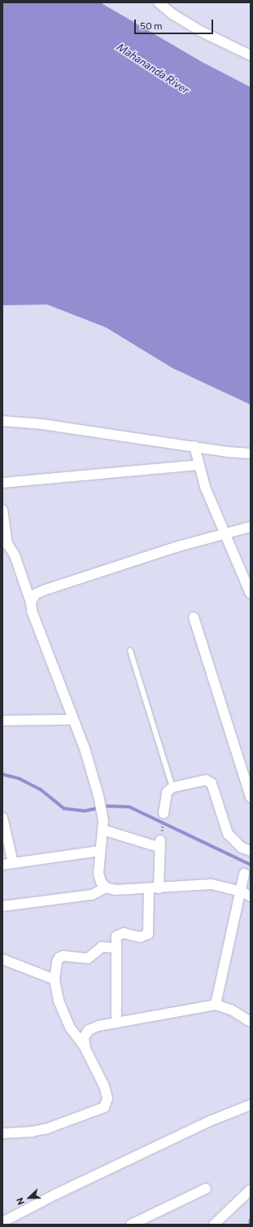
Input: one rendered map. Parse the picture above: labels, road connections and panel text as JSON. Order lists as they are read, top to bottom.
{
  "water": ["Mahananda River"],
  "scale_bar": "50 m",
  "north": "left"
}
